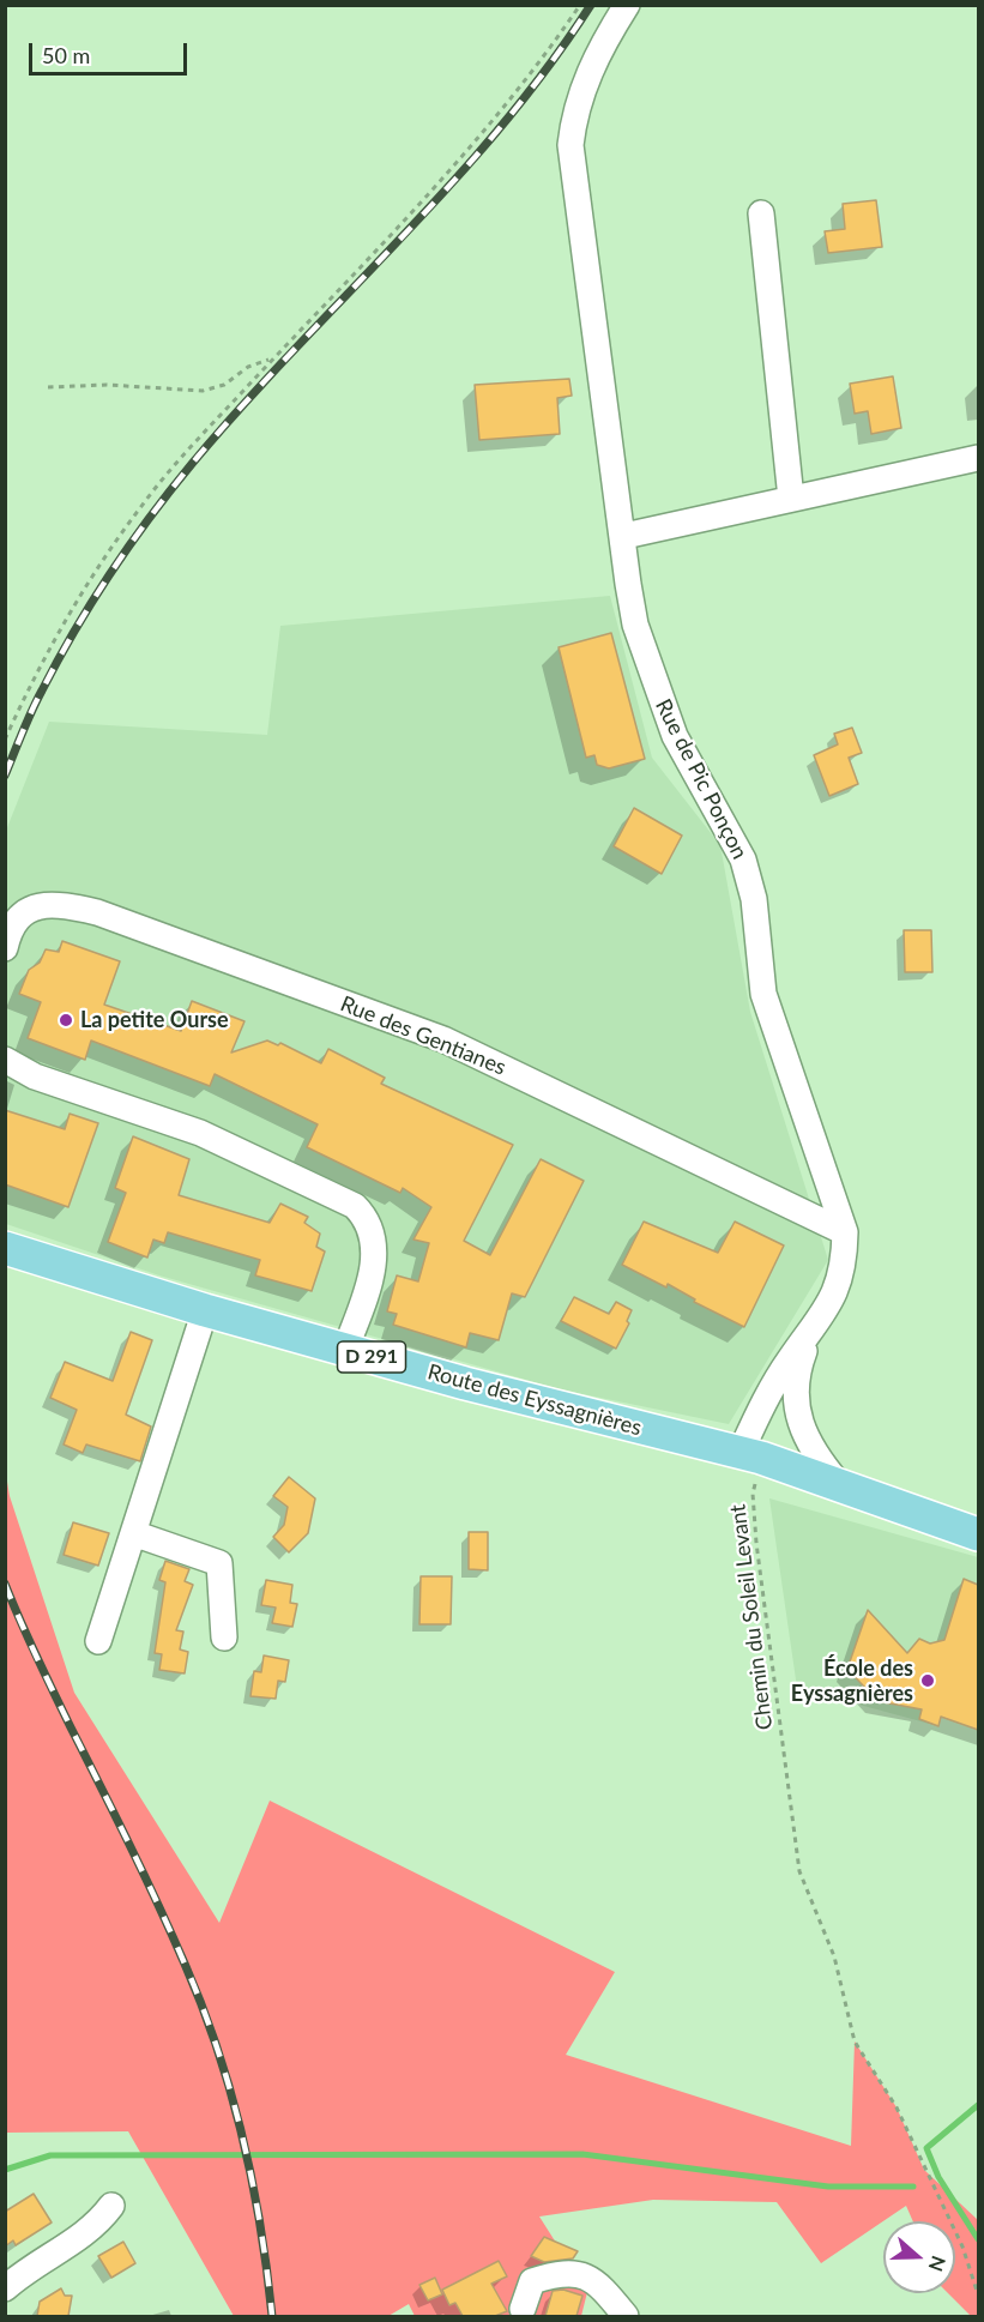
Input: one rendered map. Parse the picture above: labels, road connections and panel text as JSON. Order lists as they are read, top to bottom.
{
  "streets": {
    "main road": ["D 291", "Route des Eyssagnières"],
    "street": ["Rue de Pic Ponçon", "Rue des Gentianes"],
    "path": ["Chemin du Soleil Levant"]
  },
  "crossings": [
    ["Rue de Pic Ponçon", "Rue des Gentianes"],
    ["Rue de Pic Ponçon", "Route des Eyssagnières"],
    ["Rue de Pic Ponçon", "Chemin du Soleil Levant"],
    ["Route des Eyssagnières", "Chemin du Soleil Levant"]
  ],
  "places": ["La petite Ourse", "École des Eyssagnières"],
  "scale_bar": "50 m",
  "north": "right"
}
